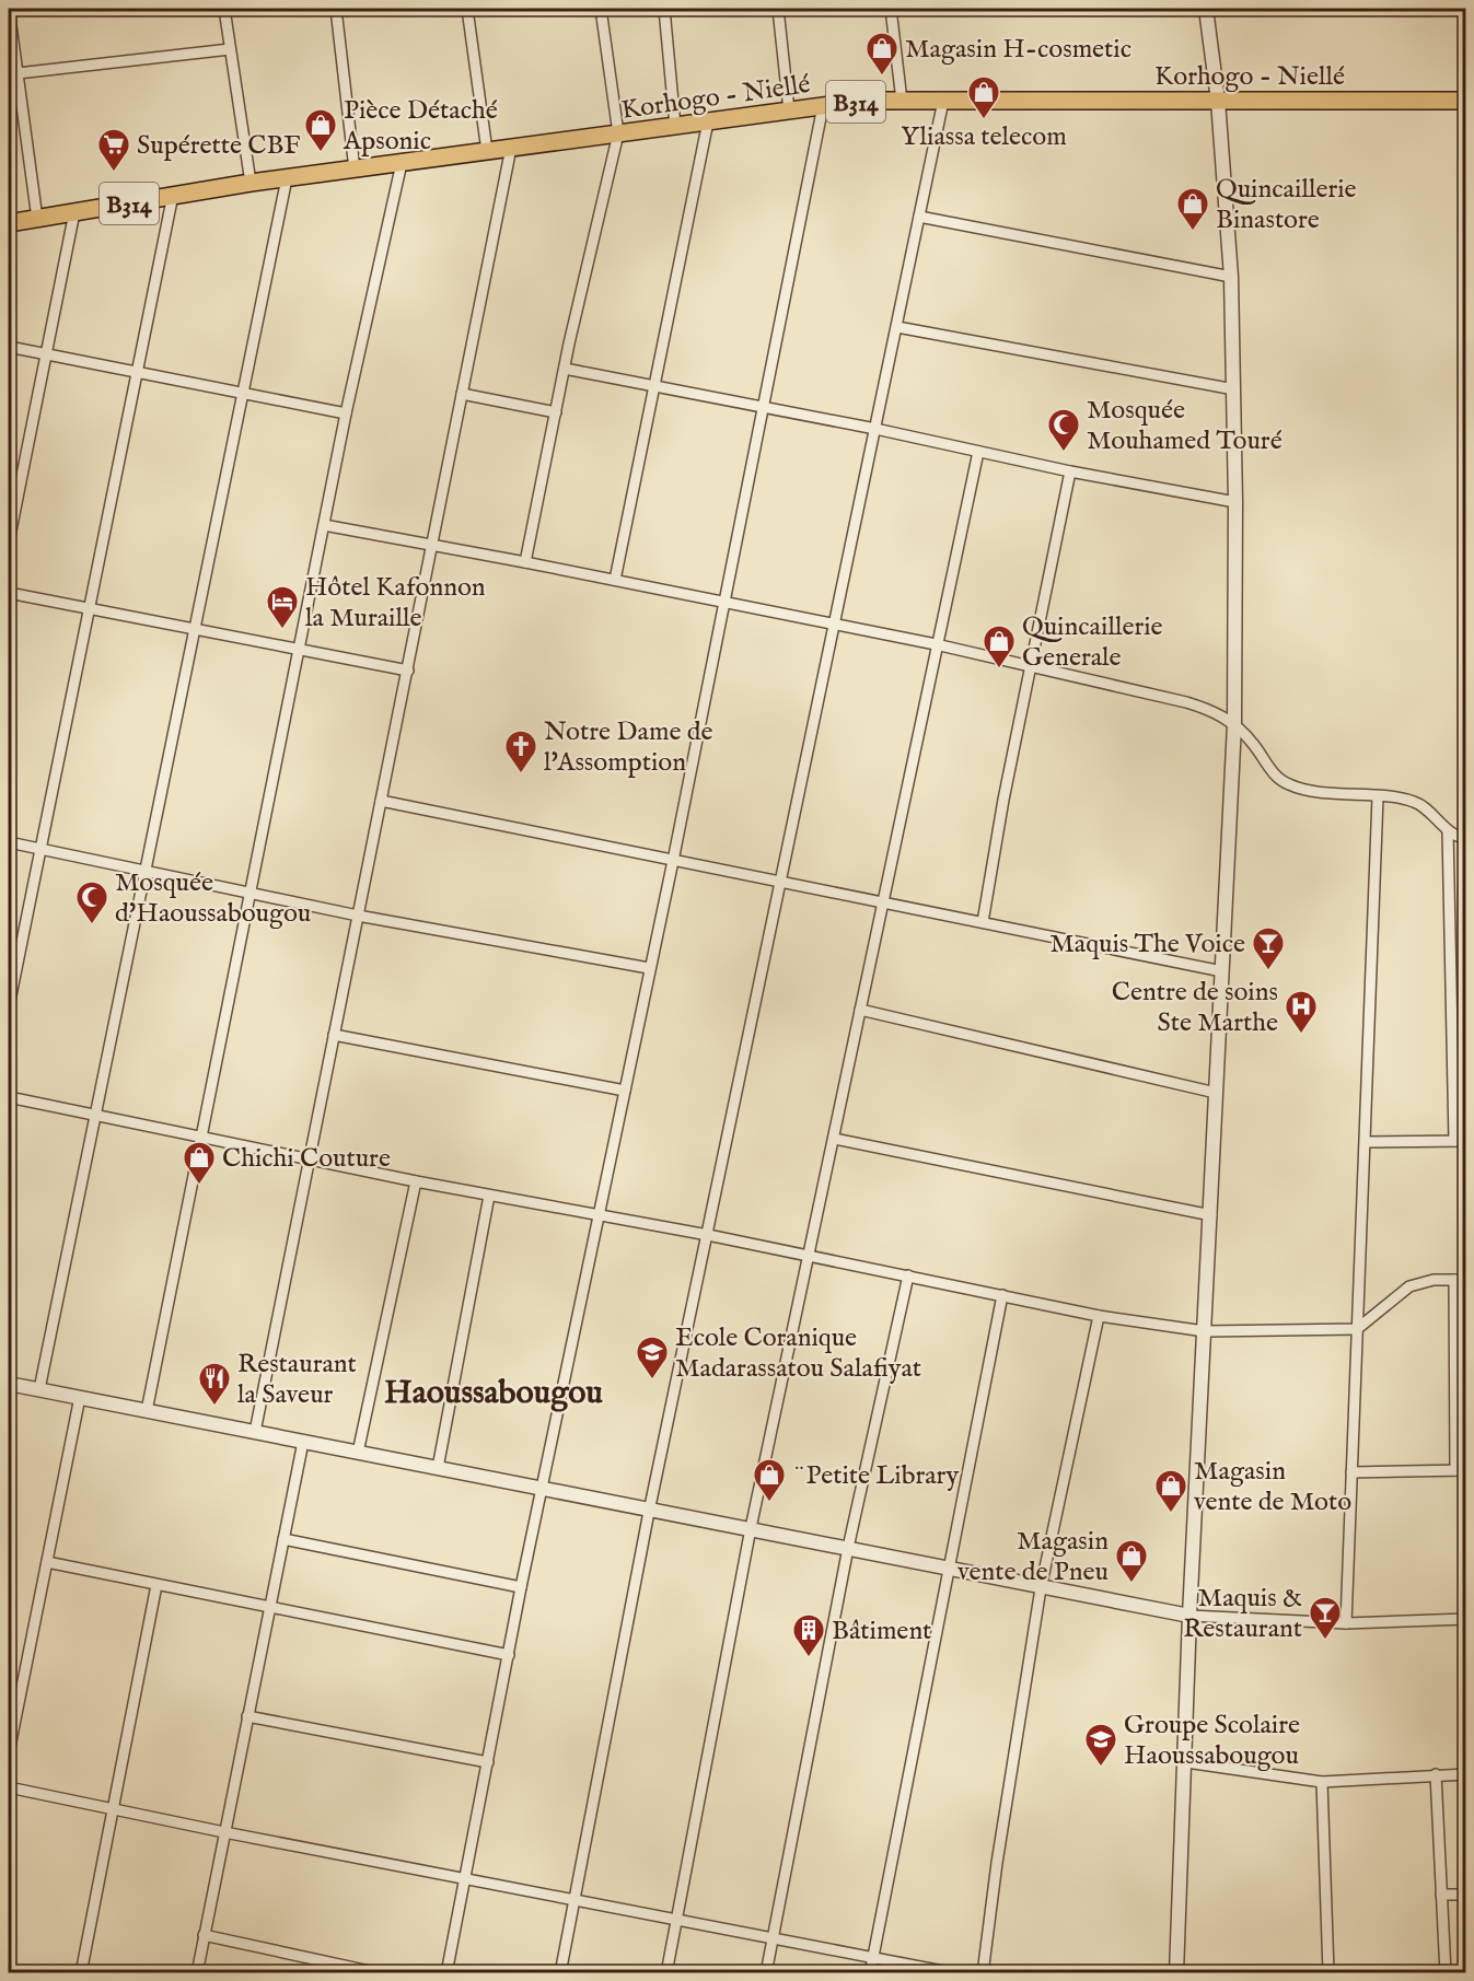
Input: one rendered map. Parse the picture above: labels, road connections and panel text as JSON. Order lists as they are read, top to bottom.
{
  "streets": {
    "main road": ["Korhogo - Niellé", "B314"]
  },
  "crossings": [
    ["Korhogo - Niellé", "B314"]
  ],
  "districts": ["Haoussabougou"],
  "places": {
    "shop": [
      "Magasin H-cosmetic",
      "Yliassa telecom",
      "Pièce Détaché Apsonic",
      "Quincaillerie Binastore",
      "Quincaillerie Generale",
      "Chichi Couture",
      "¨Petite Library",
      "Magasin vente de Moto",
      "Magasin vente de Pneu"
    ],
    "supermarket": ["Supérette CBF"],
    "mosque": ["Mosquée Mouhamed Touré", "Mosquée d'Haoussabougou"],
    "hotel": ["Hôtel Kafonnon la Muraille"],
    "church": ["Notre Dame de l'Assomption"],
    "bar": ["Maquis The Voice", "Maquis & Restaurant"],
    "hospital": ["Centre de soins Ste Marthe"],
    "school or university": ["Ecole Coranique Madarassatou Salafiyat", "Groupe Scolaire Haoussabougou"],
    "restaurant": ["Restaurant la Saveur"],
    "building": ["Bâtiment"]
  }
}
